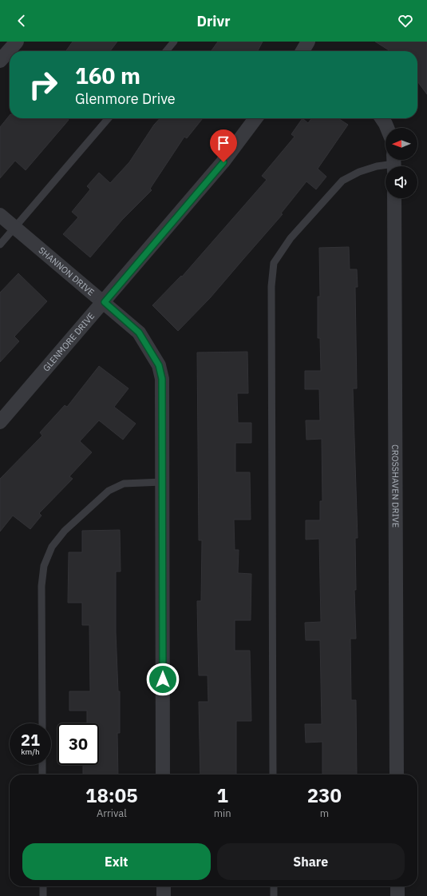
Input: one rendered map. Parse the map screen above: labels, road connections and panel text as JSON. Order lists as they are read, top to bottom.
{
  "streets": {
    "street": ["SHANNON DRIVE", "GLENMORE DRIVE", "CROSSHAVEN DRIVE"]
  },
  "crossings": [
    ["SHANNON DRIVE", "GLENMORE DRIVE"]
  ],
  "north": "left",
  "page": {
    "header": "Drivr",
    "turn": ["160 m", "Glenmore Drive"],
    "speed": "21 km/h",
    "limit": "30",
    "eta": [
      "18:05",
      "Arrival",
      "1",
      "min",
      "230",
      "m"
    ],
    "buttons": ["Exit", "Share"]
  }
}
